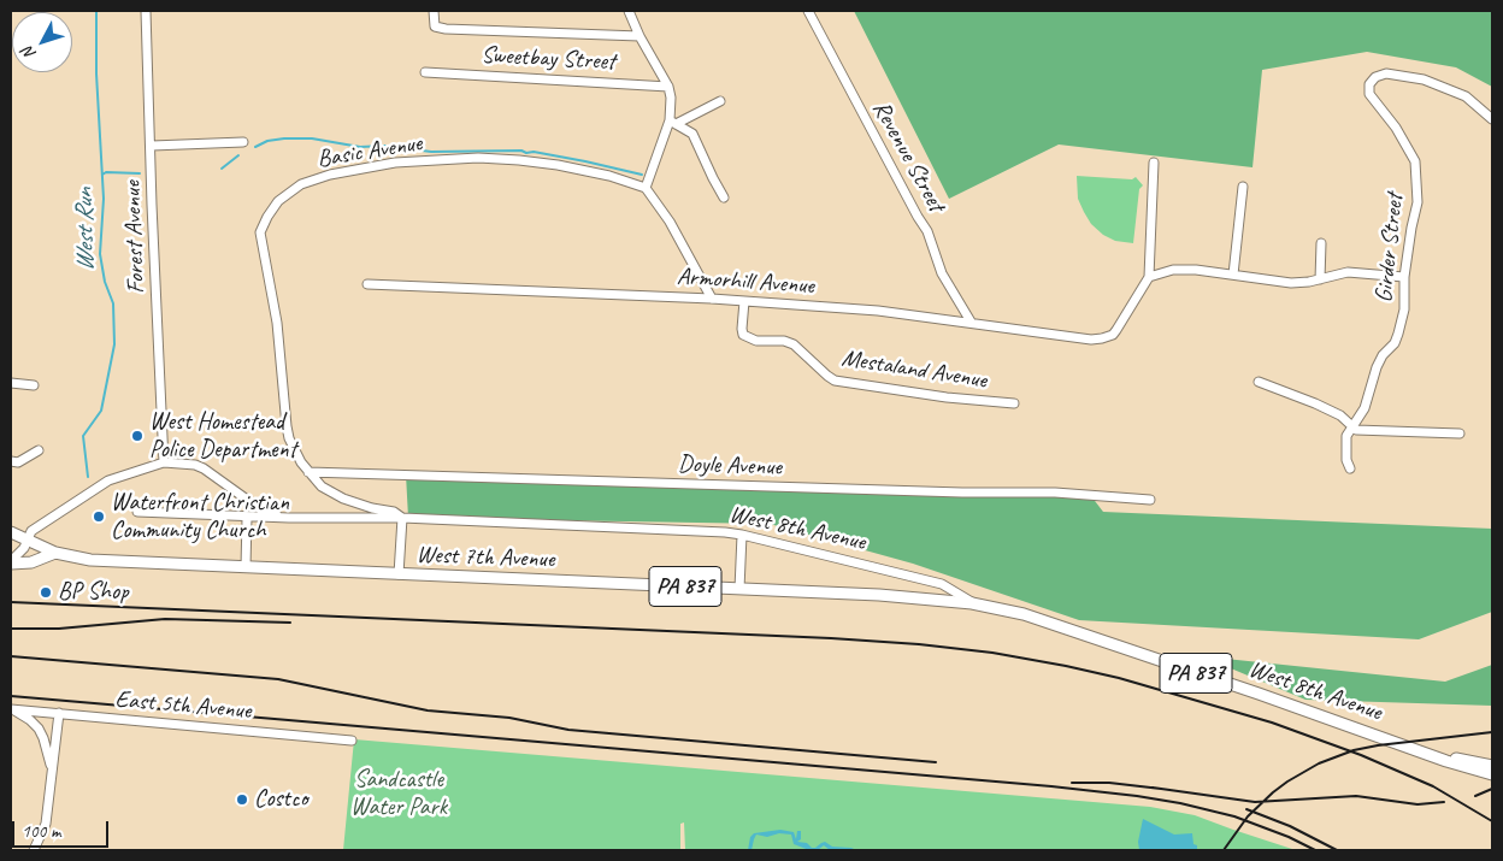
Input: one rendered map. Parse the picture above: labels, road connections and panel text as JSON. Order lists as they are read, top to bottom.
{
  "streets": {
    "main road": ["West 8th Avenue", "West 7th Avenue", "PA 837"],
    "street": [
      "Sweetbay Street",
      "Basic Avenue",
      "Revenue Street",
      "Forest Avenue",
      "Girder Street",
      "Armorhill Avenue",
      "Mestaland Avenue",
      "Doyle Avenue",
      "East 5th Avenue"
    ]
  },
  "crossings": [
    ["Basic Avenue", "Doyle Avenue"],
    ["Basic Avenue", "West 8th Avenue"],
    ["Revenue Street", "Armorhill Avenue"],
    ["Armorhill Avenue", "Mestaland Avenue"],
    ["West 8th Avenue", "West 7th Avenue"],
    ["West 8th Avenue", "PA 837"],
    ["West 7th Avenue", "PA 837"]
  ],
  "water": ["West Run"],
  "parks": ["Sandcastle Water Park"],
  "places": [
    "West Homestead Police Department",
    "Waterfront Christian Community Church",
    "BP Shop",
    "Costco"
  ],
  "scale_bar": "100 m",
  "north": "bottom left"
}
